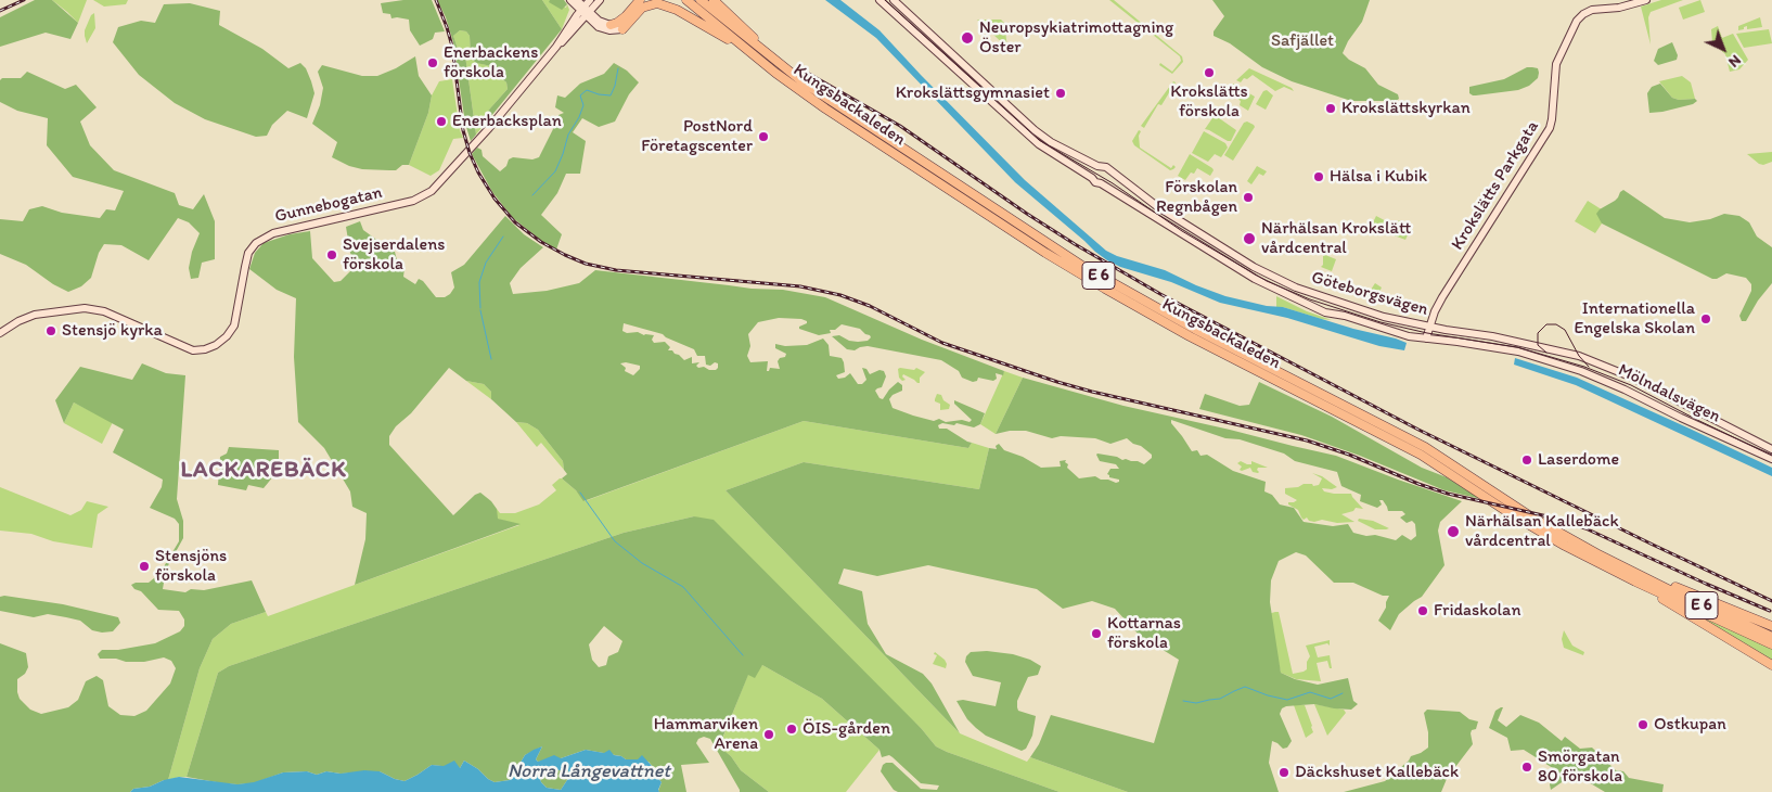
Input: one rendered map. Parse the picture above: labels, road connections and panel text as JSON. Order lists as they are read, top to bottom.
{
  "streets": {
    "highway": ["Kungsbackaleden", "E 6"],
    "main road": [
      "Krokslätts Parkgata",
      "Gunnebogatan",
      "Göteborgsvägen",
      "Mölndalsvägen"
    ]
  },
  "crossings": [
    ["Krokslätts Parkgata", "Göteborgsvägen"],
    ["Göteborgsvägen", "Mölndalsvägen"]
  ],
  "districts": ["LACKAREBÄCK"],
  "water": ["Norra Långevattnet"],
  "parks": ["Safjället"],
  "places": [
    "Neuropsykiatrimottagning Öster",
    "Enerbackens förskola",
    "Krokslätts förskola",
    "Krokslättsgymnasiet",
    "Krokslättskyrkan",
    "Enerbacksplan",
    "PostNord Företagscenter",
    "Hälsa i Kubik",
    "Förskolan Regnbågen",
    "Närhälsan Krokslätt vårdcentral",
    "Svejserdalens förskola",
    "Internationella Engelska Skolan",
    "Stensjö kyrka",
    "Laserdome",
    "Närhälsan Kallebäck vårdcentral",
    "Stensjöns förskola",
    "Fridaskolan",
    "Kottarnas förskola",
    "Ostkupan",
    "ÖIS-gården",
    "Hammarviken Arena",
    "Smörgatan 80 förskola",
    "Däckshuset Kallebäck"
  ],
  "north": "bottom right"
}
